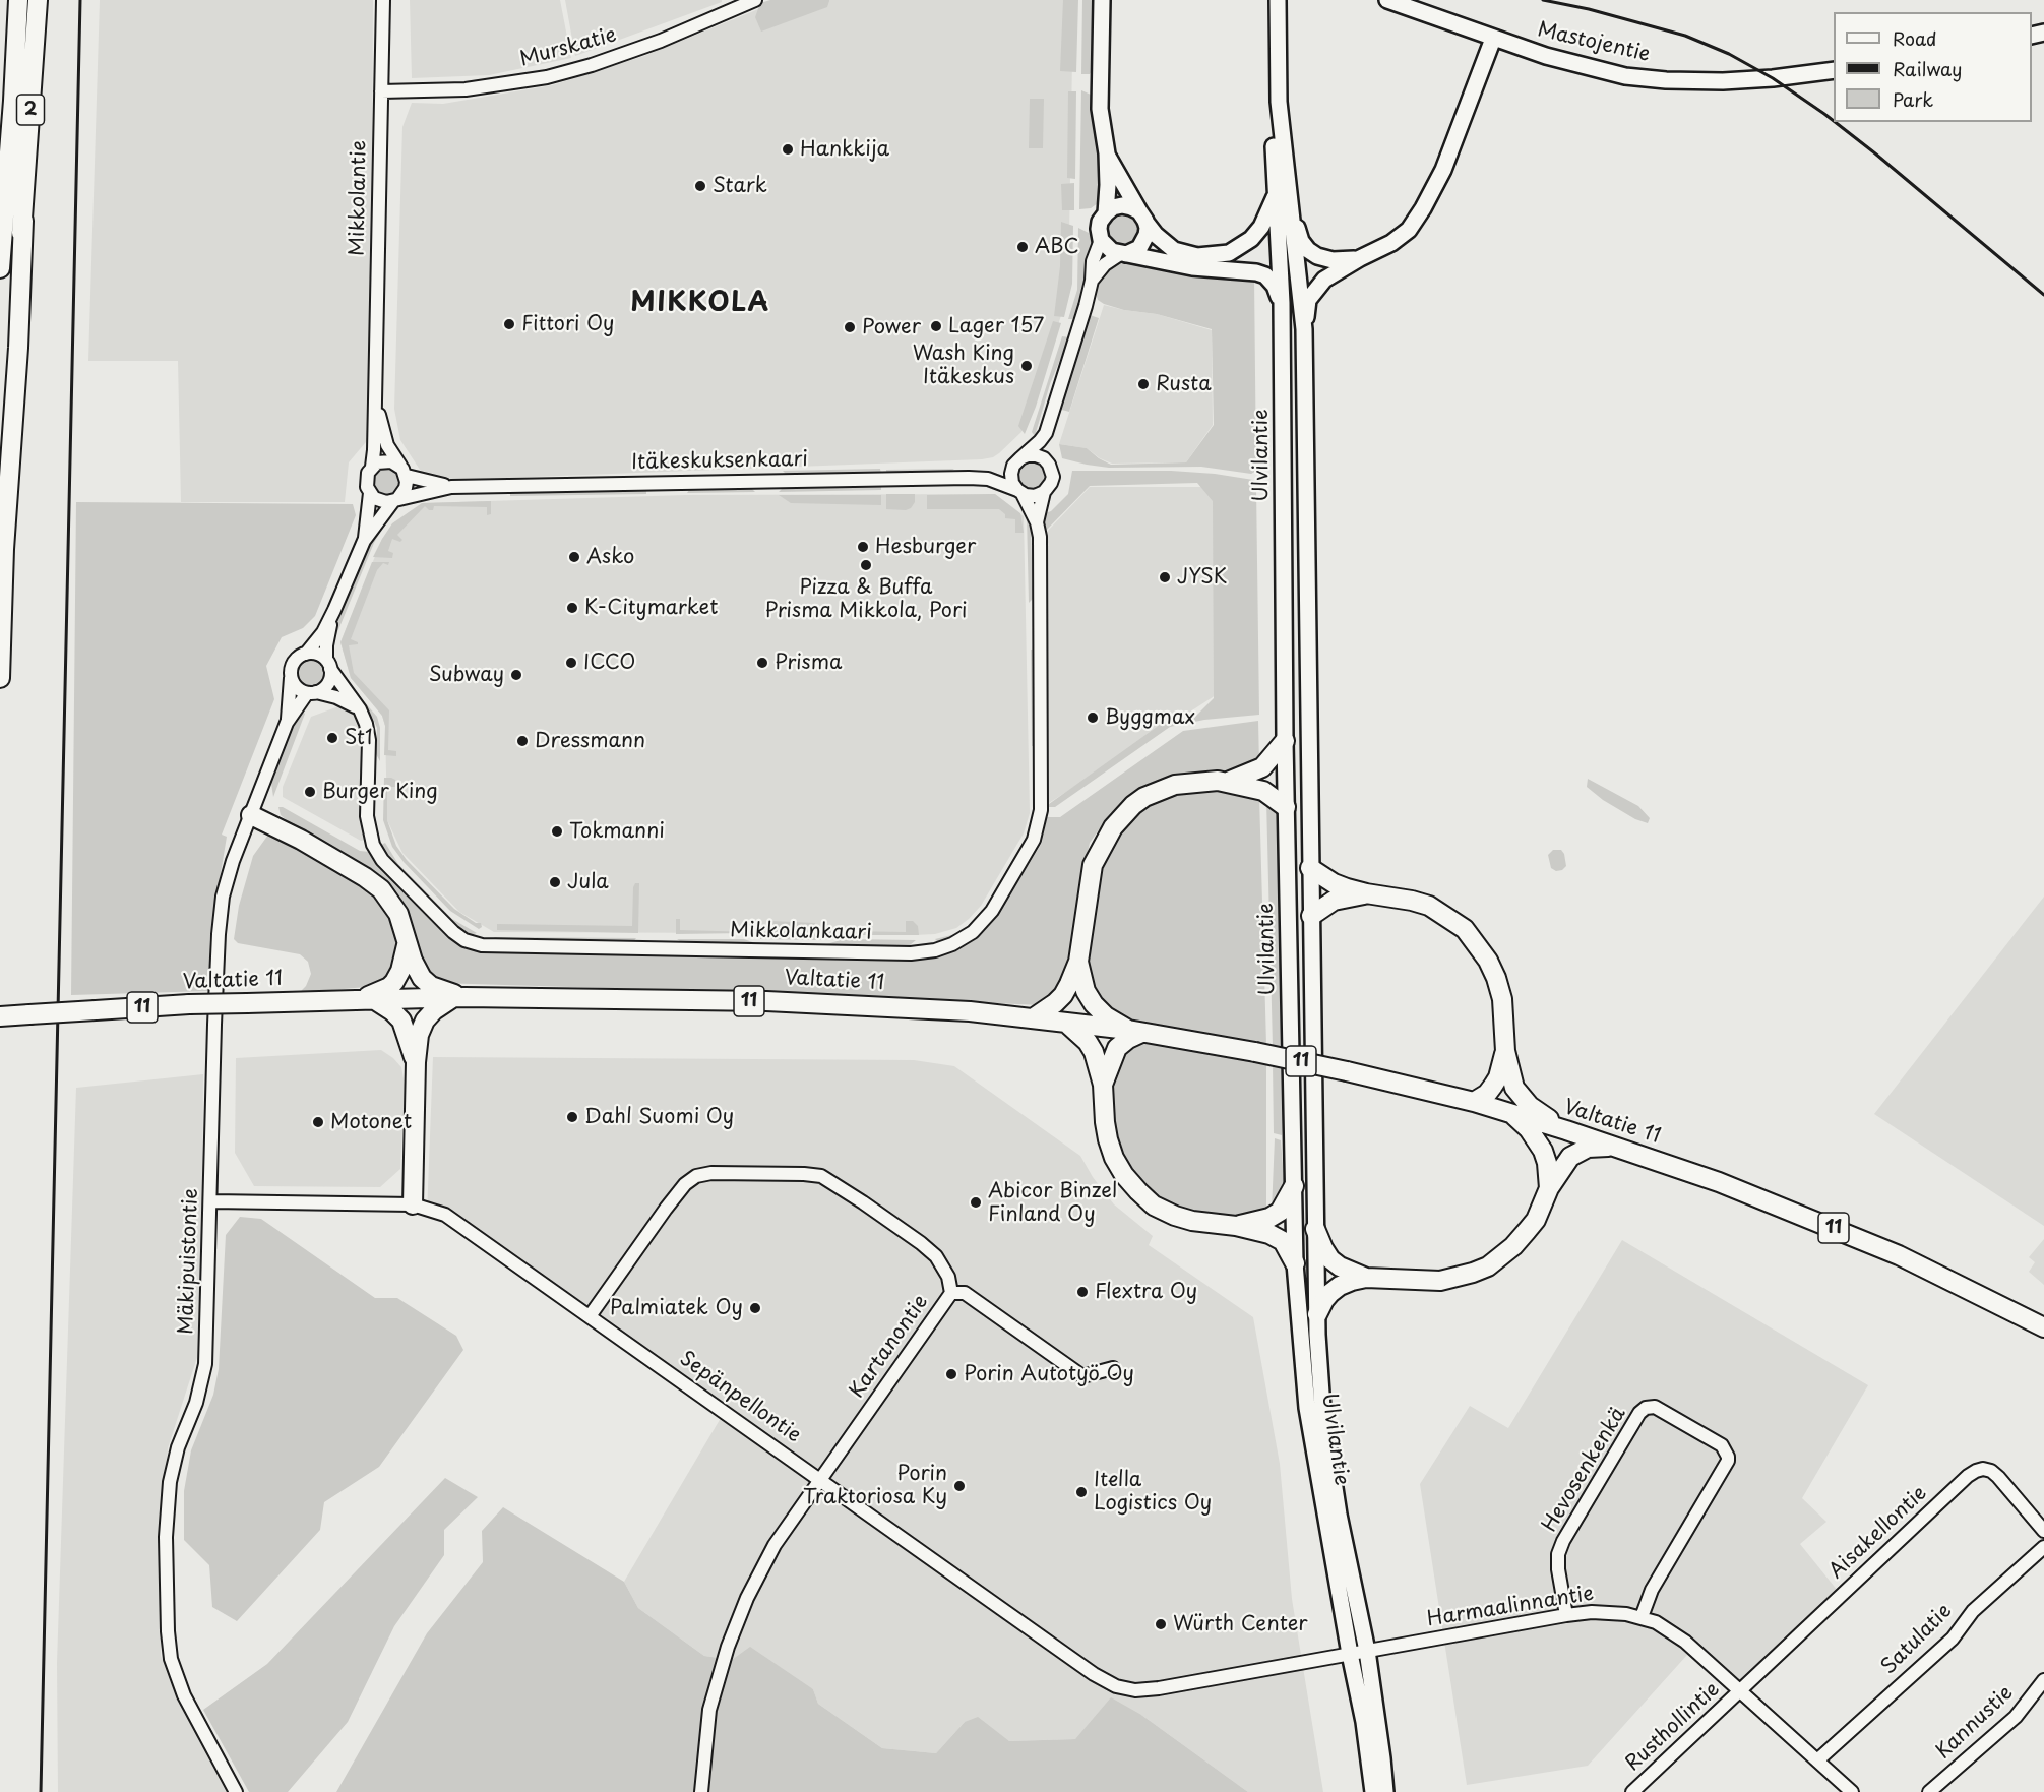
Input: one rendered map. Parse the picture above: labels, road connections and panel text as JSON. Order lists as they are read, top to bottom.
{
  "streets": {
    "highway": ["2", "Valtatie 11", "11"],
    "main road": ["Mastojentie", "Ulvilantie"],
    "street": [
      "Murskatie",
      "Mikkolantie",
      "Itäkeskuksenkaari",
      "Mikkolankaari",
      "Mäkipuistontie",
      "Kartanontie",
      "Sepänpellontie",
      "Hevosenkenkä",
      "Aisakellontie",
      "Harmaalinnantie",
      "Satulatie",
      "Kannustie",
      "Rusthollintie"
    ]
  },
  "crossings": [
    ["Murskatie", "Mikkolantie"],
    ["Mikkolantie", "Itäkeskuksenkaari"],
    ["Ulvilantie", "Sepänpellontie"],
    ["Ulvilantie", "Harmaalinnantie"],
    ["Itäkeskuksenkaari", "Mikkolankaari"],
    ["Mikkolankaari", "Mäkipuistontie"],
    ["Mäkipuistontie", "Sepänpellontie"],
    ["Kartanontie", "Sepänpellontie"],
    ["Sepänpellontie", "Harmaalinnantie"],
    ["Hevosenkenkä", "Harmaalinnantie"],
    ["Aisakellontie", "Harmaalinnantie"],
    ["Aisakellontie", "Rusthollintie"],
    ["Harmaalinnantie", "Satulatie"],
    ["Harmaalinnantie", "Rusthollintie"]
  ],
  "districts": ["MIKKOLA"],
  "places": [
    "Hankkija",
    "Stark",
    "ABC",
    "Fittori Oy",
    "Lager 157",
    "Power",
    "Wash King Itäkeskus",
    "Rusta",
    "Hesburger",
    "Asko",
    "Pizza & Buffa Prisma Mikkola, Pori",
    "JYSK",
    "K-Citymarket",
    "ICCO",
    "Prisma",
    "Subway",
    "Byggmax",
    "St1",
    "Dressmann",
    "Burger King",
    "Tokmanni",
    "Jula",
    "Dahl Suomi Oy",
    "Motonet",
    "Abicor Binzel Finland Oy",
    "Flextra Oy",
    "Palmiatek Oy",
    "Porin Autotyö Oy",
    "Porin Traktoriosa Ky",
    "Itella Logistics Oy",
    "Würth Center"
  ],
  "legend": ["Road", "Railway", "Park"]
}
